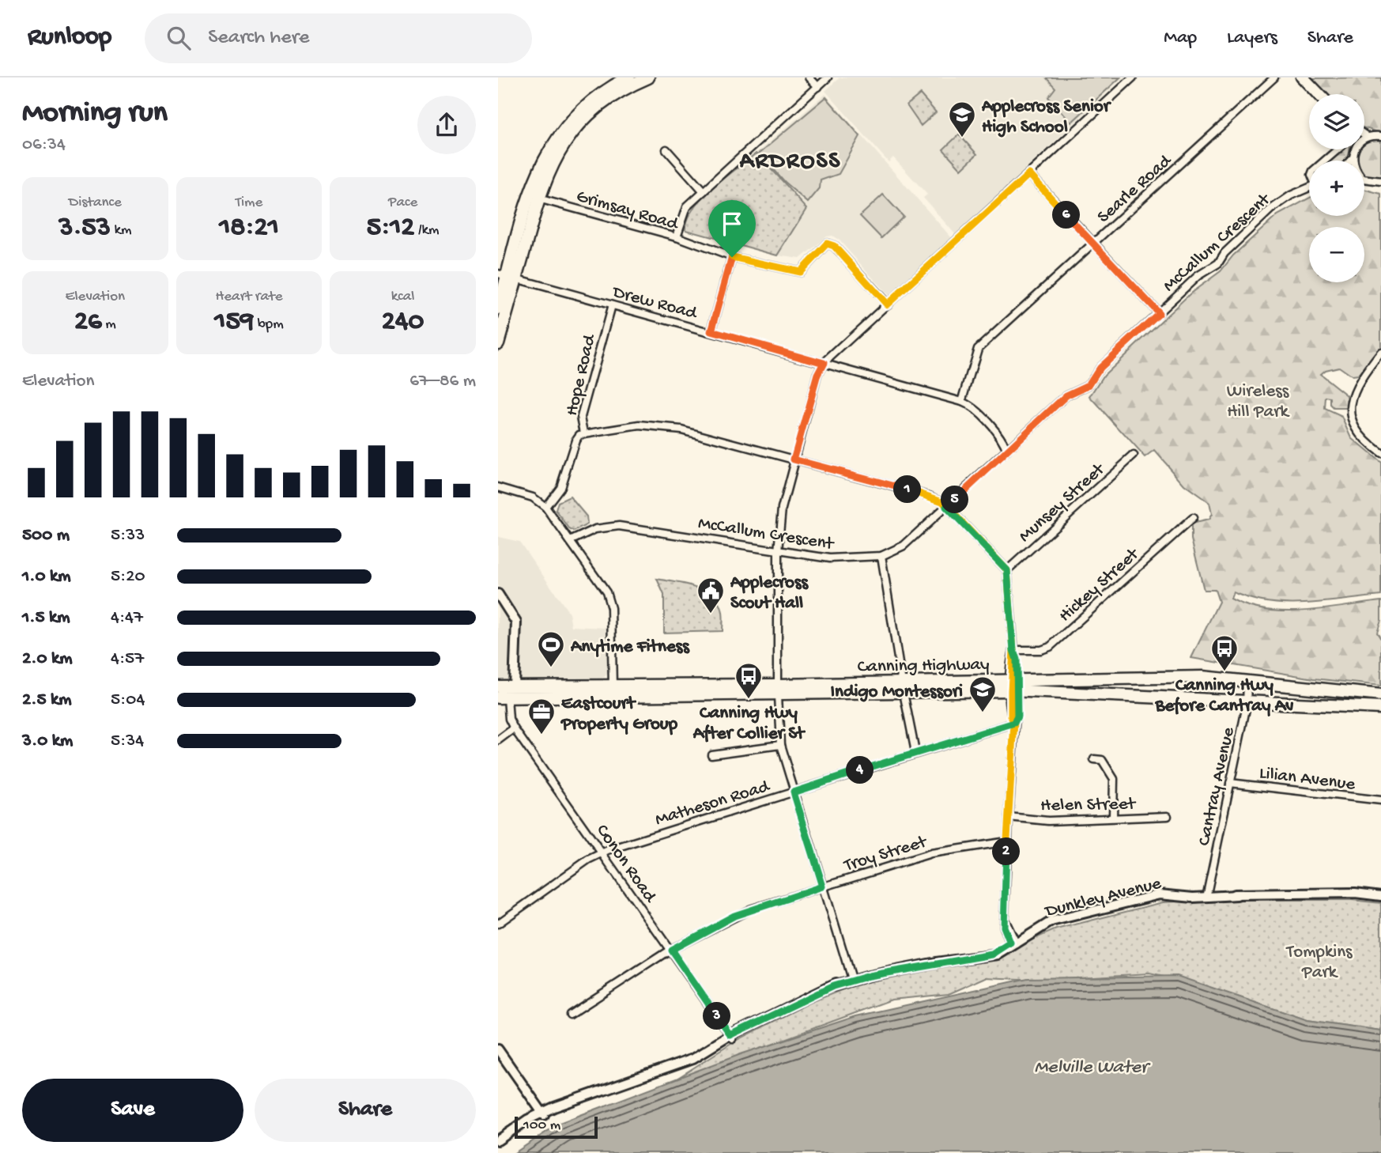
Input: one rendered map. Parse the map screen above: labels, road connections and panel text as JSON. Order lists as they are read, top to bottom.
{
  "streets": {
    "highway": ["Canning Highway"],
    "street": [
      "Searle Road",
      "Grimsay Road",
      "McCallum Crescent",
      "Drew Road",
      "Hope Road",
      "Munsey Street",
      "Hickey Street",
      "Lilian Avenue",
      "Cantray Avenue",
      "Matheson Road",
      "Helen Street",
      "Troy Street",
      "Conon Road",
      "Dunkley Avenue"
    ]
  },
  "crossings": [
    ["Searle Road", "Drew Road"],
    ["McCallum Crescent", "Drew Road"],
    ["Drew Road", "Hope Road"],
    ["Canning Highway", "Cantray Avenue"],
    ["Canning Highway", "Conon Road"],
    ["Lilian Avenue", "Cantray Avenue"],
    ["Cantray Avenue", "Dunkley Avenue"],
    ["Matheson Road", "Conon Road"],
    ["Troy Street", "Conon Road"]
  ],
  "districts": ["ARDROSS"],
  "water": ["Melville Water"],
  "parks": ["Wireless Hill Park", "Tompkins Park"],
  "places": {
    "school or university": ["Applecross Senior High School", "Indigo Montessori"],
    "public building": ["Applecross Scout Hall"],
    "sports": ["Anytime Fitness"],
    "bus stop": ["Canning Hwy Before Cantray Av", "Canning Hwy After Collier St"],
    "office": ["Eastcourt Property Group"]
  },
  "scale_bar": "100 m",
  "page": {
    "header": "Runloop",
    "search": "Search here",
    "nav": ["Map", "Layers", "Share"],
    "heading": ["Morning run", "06:34"],
    "map_buttons": ["+", "−"],
    "stats": [
      ["Distance", "3.53 km"],
      ["Time", "18:21"],
      ["Pace", "5:12 /km"],
      ["Elevation", "26 m"],
      ["Heart rate", "159 bpm"],
      ["kcal", "240"]
    ],
    "pins": [
      "6",
      "1",
      "5",
      "4",
      "2",
      "3"
    ],
    "chart": ["Elevation", "67–86 m"],
    "list": [
      {
        "name": "500 m",
        "note": "5:33"
      },
      {
        "name": "1.0 km",
        "note": "5:20"
      },
      {
        "name": "1.5 km",
        "note": "4:47"
      },
      {
        "name": "2.0 km",
        "note": "4:57"
      },
      {
        "name": "2.5 km",
        "note": "5:04"
      },
      {
        "name": "3.0 km",
        "note": "5:34"
      }
    ],
    "buttons": ["Save", "Share"],
    "scale": "100 m"
  }
}
